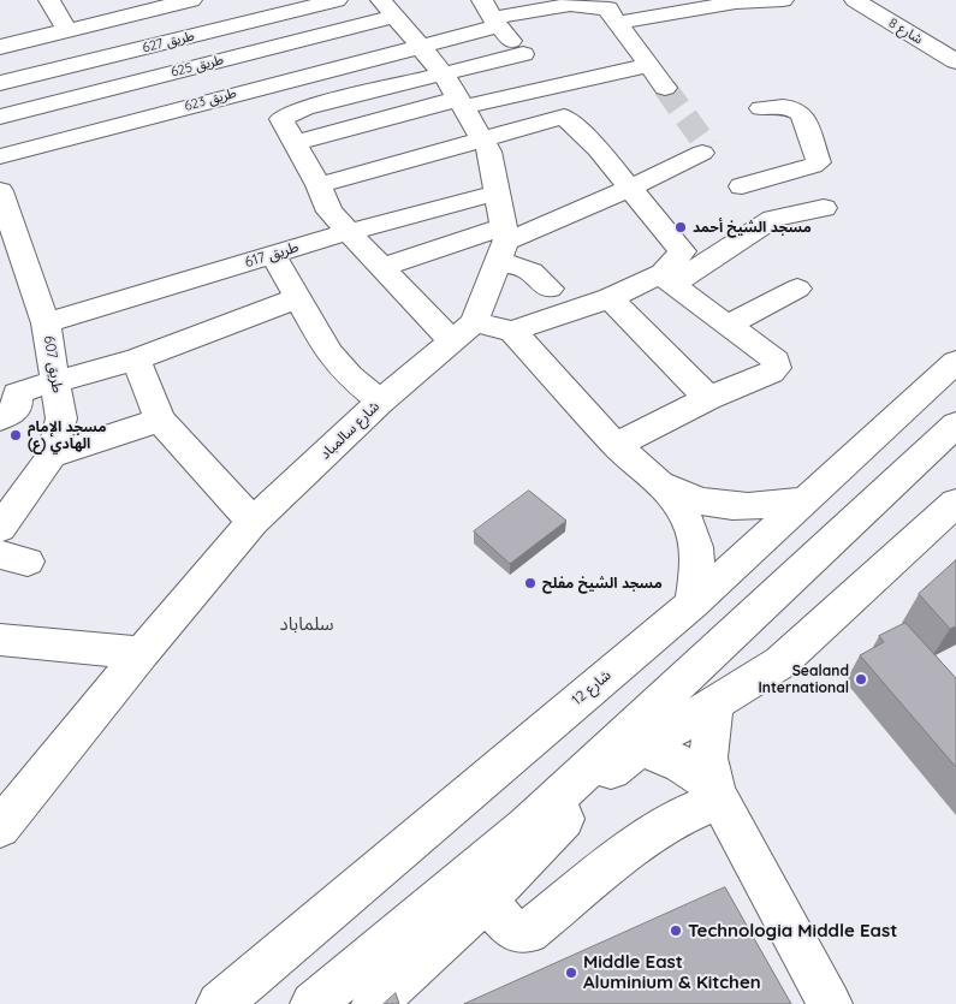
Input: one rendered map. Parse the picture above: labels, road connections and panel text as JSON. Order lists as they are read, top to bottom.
{
  "streets": {
    "street": [
      "شارع 8",
      "طريق 627",
      "طريق 625",
      "طريق 623",
      "طريق 617",
      "طريق 607",
      "شارع سالمباد",
      "شارع 12"
    ]
  },
  "crossings": [
    ["طريق 625", "شارع سالمباد"],
    ["طريق 623", "شارع سالمباد"],
    ["طريق 617", "طريق 607"],
    ["طريق 617", "شارع سالمباد"]
  ],
  "districts": ["سلماباد"],
  "places": [
    "مسجد الشيخ أحمد",
    "مسجد الإمام الهادي (ع)",
    "مسجد الشيخ مفلح",
    "Sealand International",
    "Technologia Middle East",
    "Middle East Aluminium & Kitchen"
  ]
}
